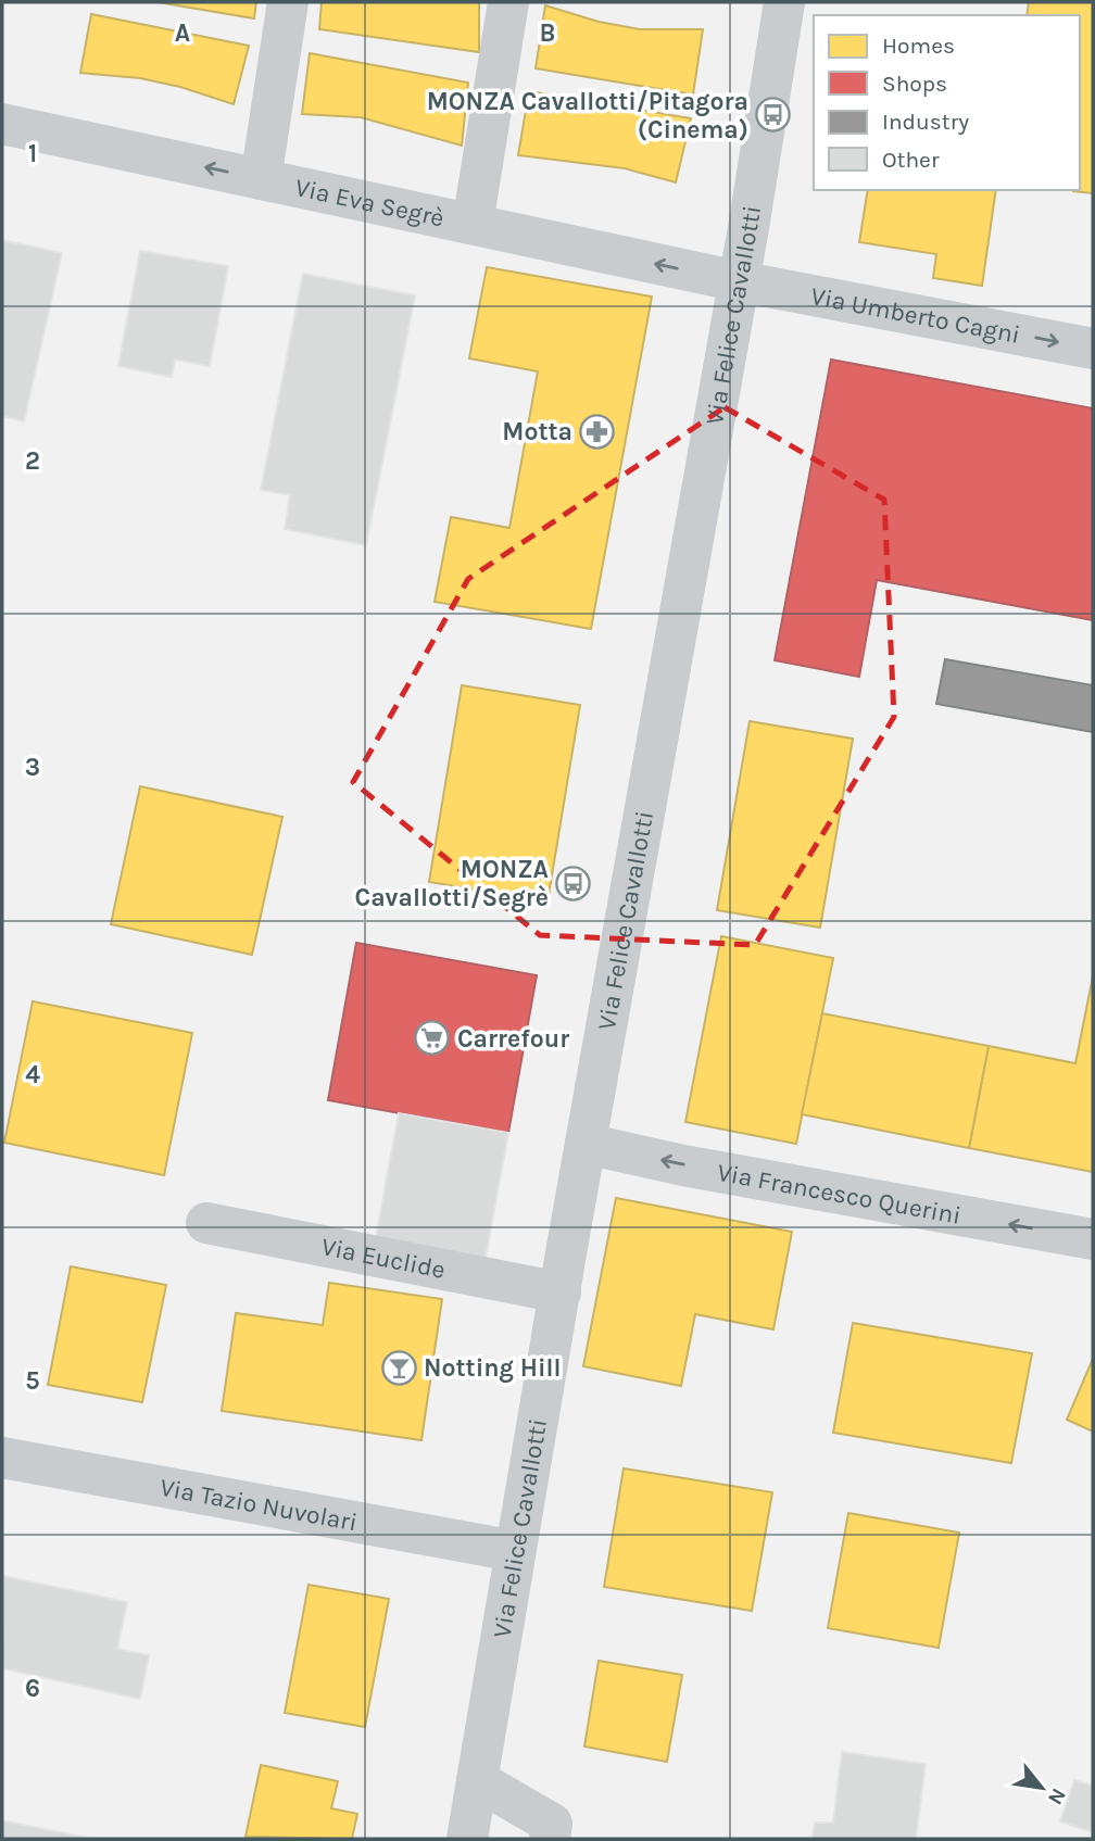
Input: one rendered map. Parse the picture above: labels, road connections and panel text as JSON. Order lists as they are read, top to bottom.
{
  "streets": {
    "street": [
      "Via Eva Segrè",
      "Via Felice Cavallotti",
      "Via Umberto Cagni",
      "Via Francesco Querini",
      "Via Euclide",
      "Via Tazio Nuvolari"
    ]
  },
  "crossings": [
    ["Via Eva Segrè", "Via Felice Cavallotti"],
    ["Via Eva Segrè", "Via Umberto Cagni"],
    ["Via Felice Cavallotti", "Via Umberto Cagni"],
    ["Via Felice Cavallotti", "Via Francesco Querini"],
    ["Via Felice Cavallotti", "Via Euclide"],
    ["Via Felice Cavallotti", "Via Tazio Nuvolari"]
  ],
  "one_way": ["Via Eva Segrè", "Via Umberto Cagni", "Via Francesco Querini"],
  "places": {
    "bus stop": ["MONZA Cavallotti/Pitagora (Cinema)", "MONZA Cavallotti/Segrè"],
    "pharmacy": ["Motta"],
    "supermarket": ["Carrefour"],
    "bar": ["Notting Hill"]
  },
  "legend": [
    "Homes",
    "Shops",
    "Industry",
    "Other"
  ],
  "north": "bottom right",
  "grid": {
    "columns": ["A", "B"],
    "rows": [
      "1",
      "2",
      "3",
      "4",
      "5",
      "6"
    ]
  }
}
